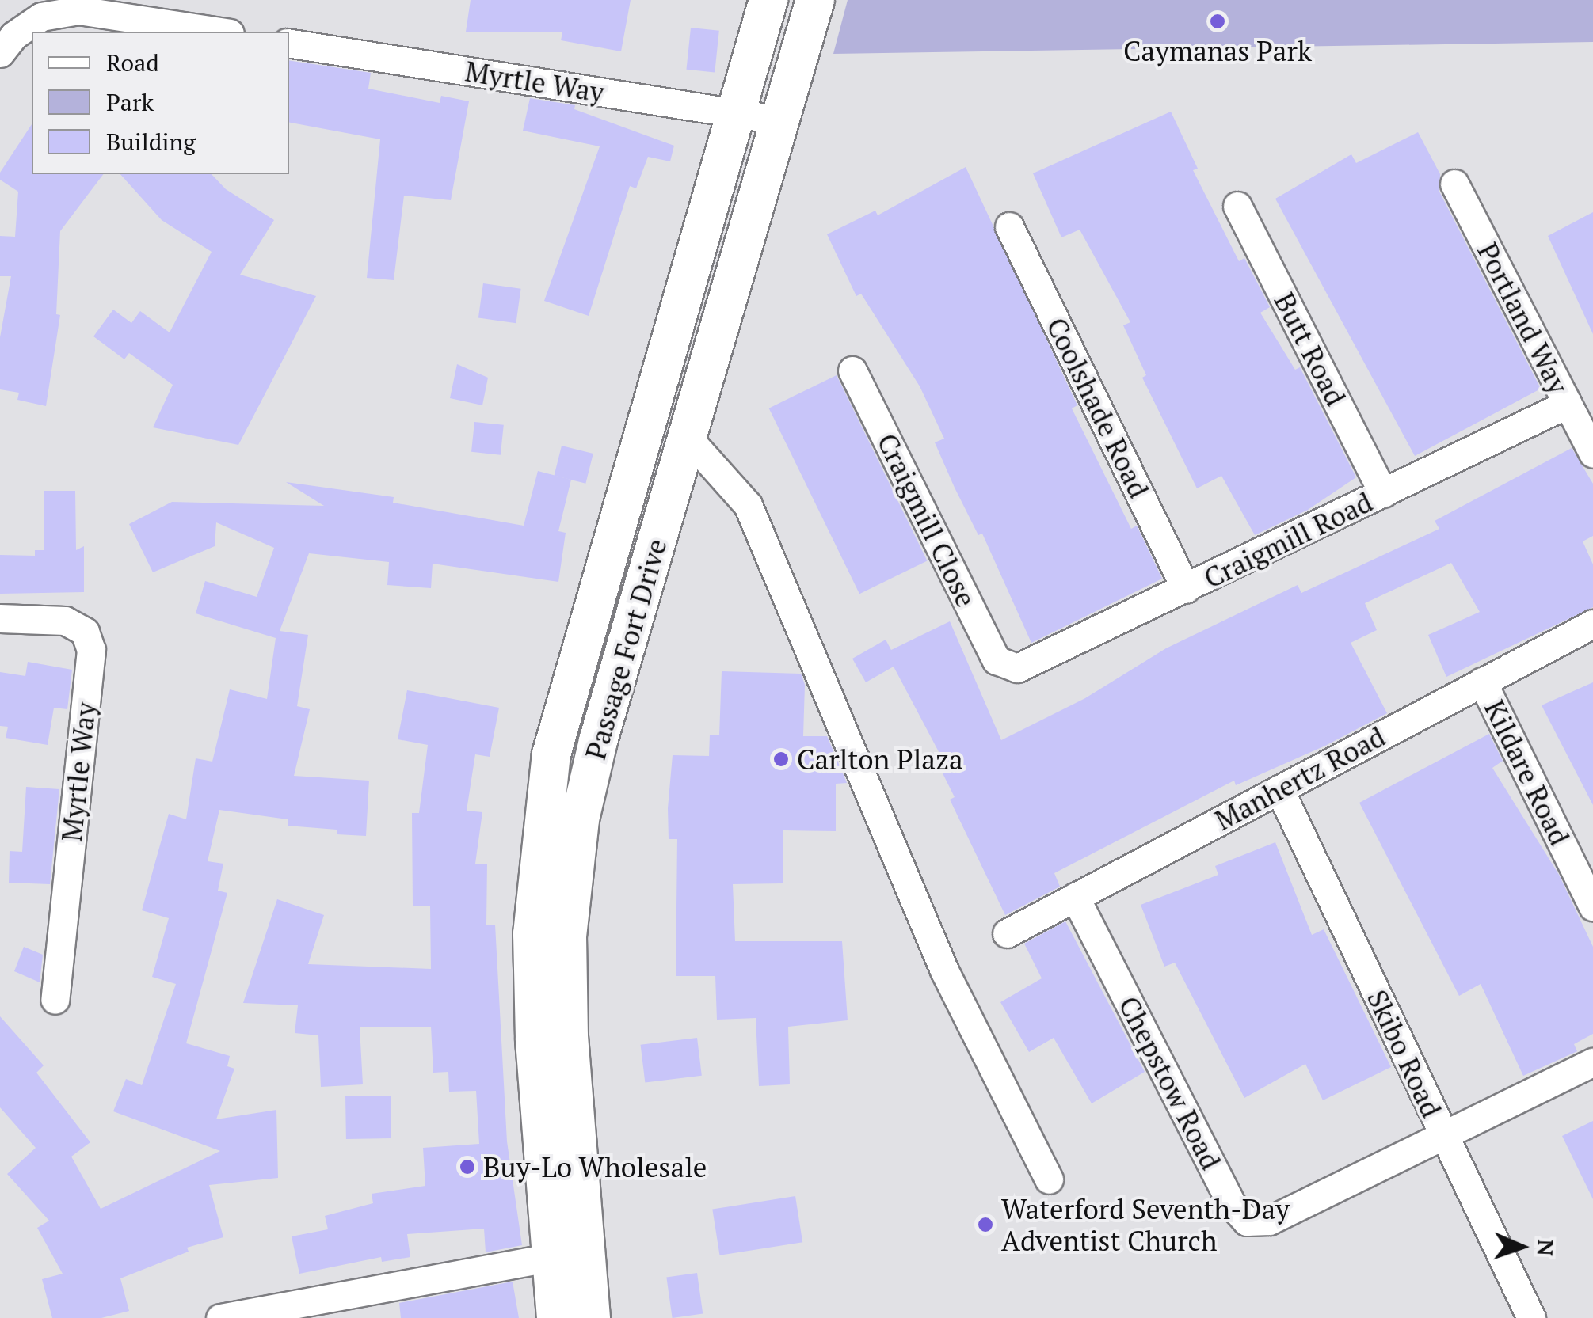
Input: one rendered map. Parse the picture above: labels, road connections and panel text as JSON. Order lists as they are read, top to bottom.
{
  "streets": {
    "main road": ["Passage Fort Drive"],
    "street": [
      "Myrtle Way",
      "Portland Way",
      "Butt Road",
      "Coolshade Road",
      "Craigmill Close",
      "Craigmill Road",
      "Kildare Road",
      "Manhertz Road",
      "Skibo Road",
      "Chepstow Road"
    ]
  },
  "crossings": [
    ["Myrtle Way", "Passage Fort Drive"],
    ["Portland Way", "Craigmill Road"],
    ["Butt Road", "Craigmill Road"],
    ["Coolshade Road", "Craigmill Road"],
    ["Craigmill Close", "Craigmill Road"],
    ["Kildare Road", "Manhertz Road"],
    ["Manhertz Road", "Skibo Road"],
    ["Manhertz Road", "Chepstow Road"],
    ["Skibo Road", "Chepstow Road"]
  ],
  "places": [
    "Caymanas Park",
    "Carlton Plaza",
    "Buy-Lo Wholesale",
    "Waterford Seventh-Day Adventist Church"
  ],
  "legend": ["Road", "Park", "Building"],
  "north": "right"
}
